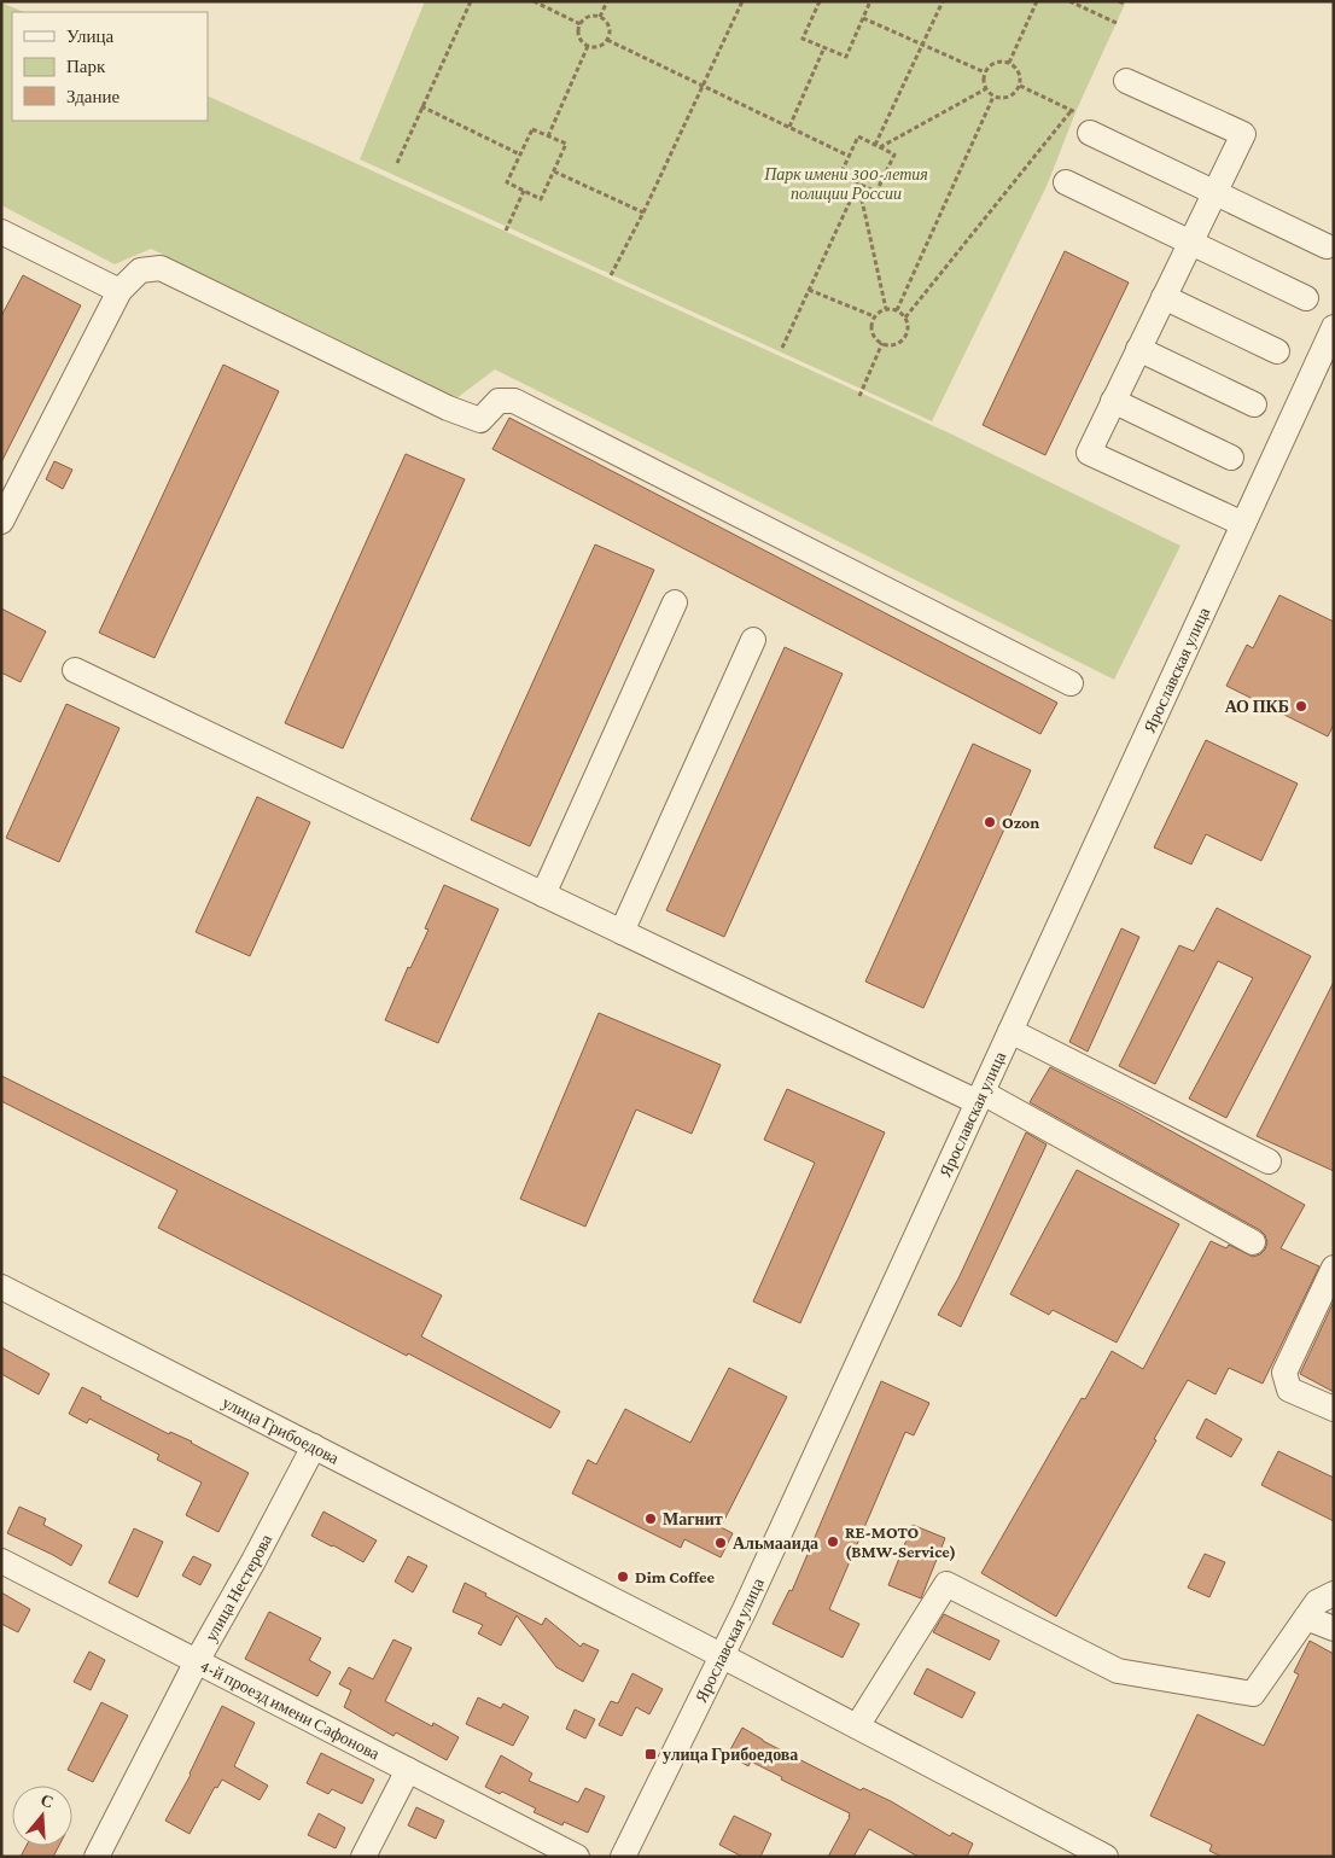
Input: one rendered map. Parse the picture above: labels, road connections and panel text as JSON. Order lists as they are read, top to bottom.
{
  "streets": {
    "street": [
      "Ярославская улица",
      "улица Грибоедова",
      "улица Нестерова",
      "4-й проезд имени Сафонова"
    ]
  },
  "crossings": [
    ["Ярославская улица", "улица Грибоедова"],
    ["улица Грибоедова", "улица Нестерова"],
    ["улица Нестерова", "4-й проезд имени Сафонова"]
  ],
  "parks": ["Парк имени 300-летия полиции России"],
  "places": {
    "other": [
      "АО ПКБ",
      "Ozon",
      "Магнит",
      "RE-MOTO (BMW-Service)",
      "Альмааида",
      "Dim Coffee"
    ],
    "transit": ["улица Грибоедова"]
  },
  "legend": ["Улица", "Парк", "Здание"],
  "north": "top"
}
